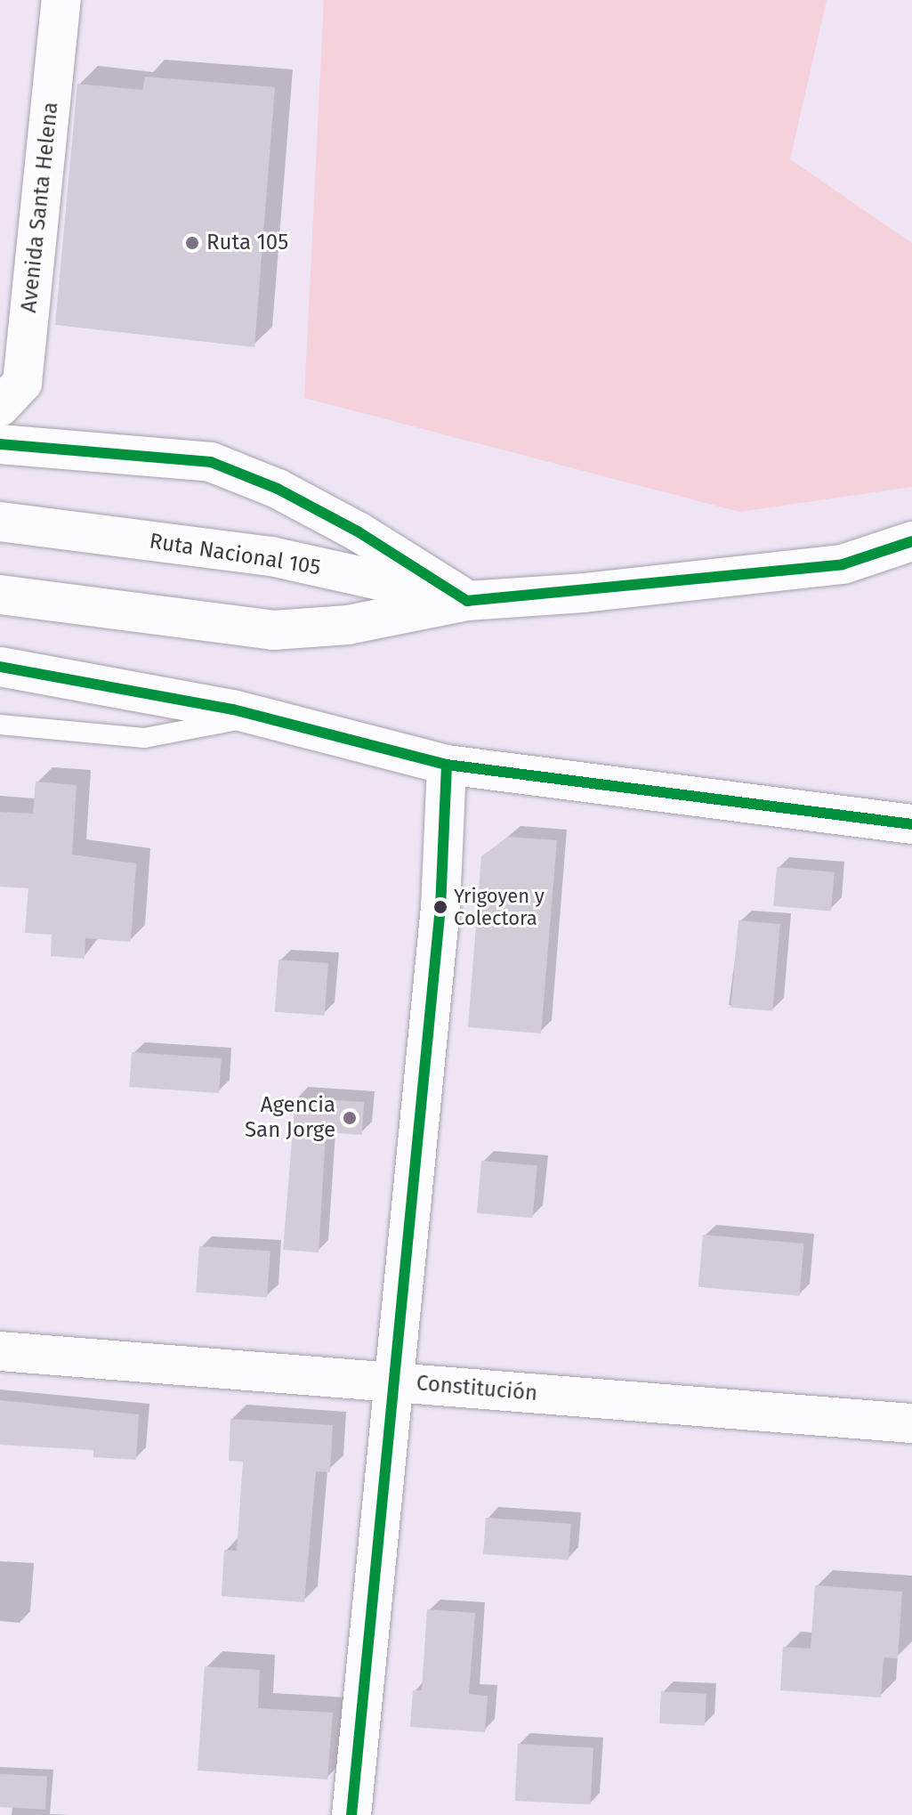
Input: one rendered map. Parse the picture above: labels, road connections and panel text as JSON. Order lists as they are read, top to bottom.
{
  "streets": {
    "main road": ["Avenida Santa Helena", "Ruta Nacional 105", "Constitución"]
  },
  "places": ["Ruta 105", "Yrigoyen y Colectora", "Agencia San Jorge"]
}
